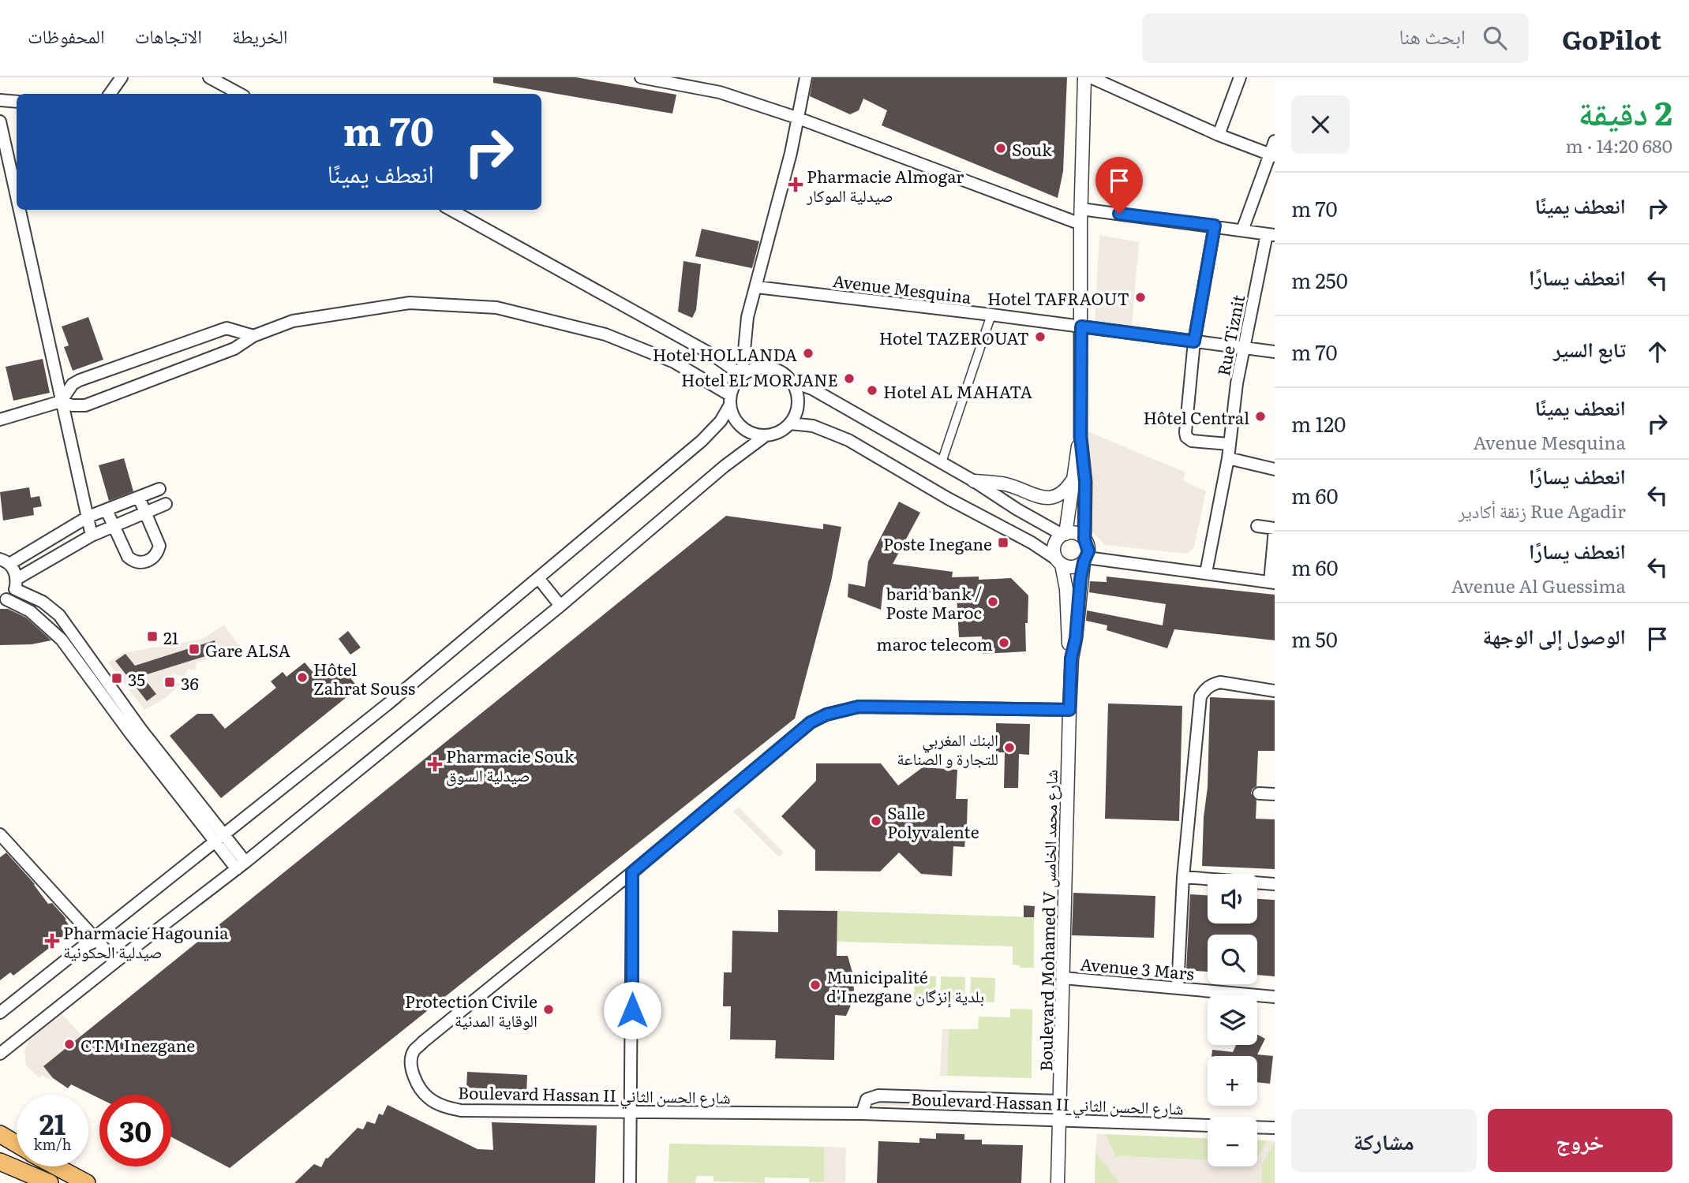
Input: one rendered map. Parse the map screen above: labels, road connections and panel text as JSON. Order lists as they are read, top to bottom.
{
  "streets": {
    "street": [
      "Avenue Mesquina",
      "Rue Tiznit",
      "Boulevard Mohamed V شارع محمد الخامس",
      "Avenue 3 Mars",
      "Boulevard Hassan II شارع الحسن الثاني"
    ]
  },
  "crossings": [
    ["Avenue Mesquina", "Rue Tiznit"],
    ["Boulevard Mohamed V شارع محمد الخامس", "Avenue 3 Mars"],
    ["Boulevard Mohamed V شارع محمد الخامس", "Boulevard Hassan II شارع الحسن الثاني"]
  ],
  "places": {
    "other": [
      "Souk",
      "Hotel TAFRAOUT",
      "Hotel TAZEROUAT",
      "Hotel HOLLANDA",
      "Hotel EL MORJANE",
      "Hotel AL MAHATA",
      "Hôtel Central",
      "barid bank / Poste Maroc",
      "maroc telecom",
      "Hôtel Zahrat Souss",
      "البنك المغربي للتجارة و الصناعة",
      "Salle Polyvalente",
      "Municipalité d'Inezgane بلدية إنزگان",
      "Protection Civile الوقاية المدنية",
      "CTM Inezgane"
    ],
    "health": ["Pharmacie Almogar صيدلية الموكار", "Pharmacie Souk صيدلية السوق", "Pharmacie Hagounia صيدلية الحكونية"],
    "transit": [
      "Poste Inegane",
      "21",
      "Gare ALSA",
      "35",
      "36"
    ]
  },
  "page": {
    "header": "GoPilot",
    "search": "ابحث هنا",
    "nav": ["الخريطة", "الاتجاهات", "المحفوظات"],
    "heading": ["2 دقيقة", "680 m · 14:20"],
    "turn": ["70 m", "انعطف يمينًا"],
    "list": [
      {
        "name": "انعطف يمينًا",
        "value": "70 m"
      },
      {
        "name": "انعطف يسارًا",
        "value": "250 m"
      },
      {
        "name": "تابع السير",
        "value": "70 m"
      },
      {
        "name": "انعطف يمينًا",
        "note": "Avenue Mesquina",
        "value": "120 m"
      },
      {
        "name": "انعطف يسارًا",
        "note": "Rue Agadir زنقة أكادير",
        "value": "60 m"
      },
      {
        "name": "انعطف يسارًا",
        "note": "Avenue Al Guessima",
        "value": "60 m"
      },
      {
        "name": "الوصول إلى الوجهة",
        "value": "50 m"
      }
    ],
    "map_buttons": ["+", "−"],
    "speed": "21 km/h",
    "limit": "30",
    "buttons": ["خروج", "مشاركة"]
  }
}
